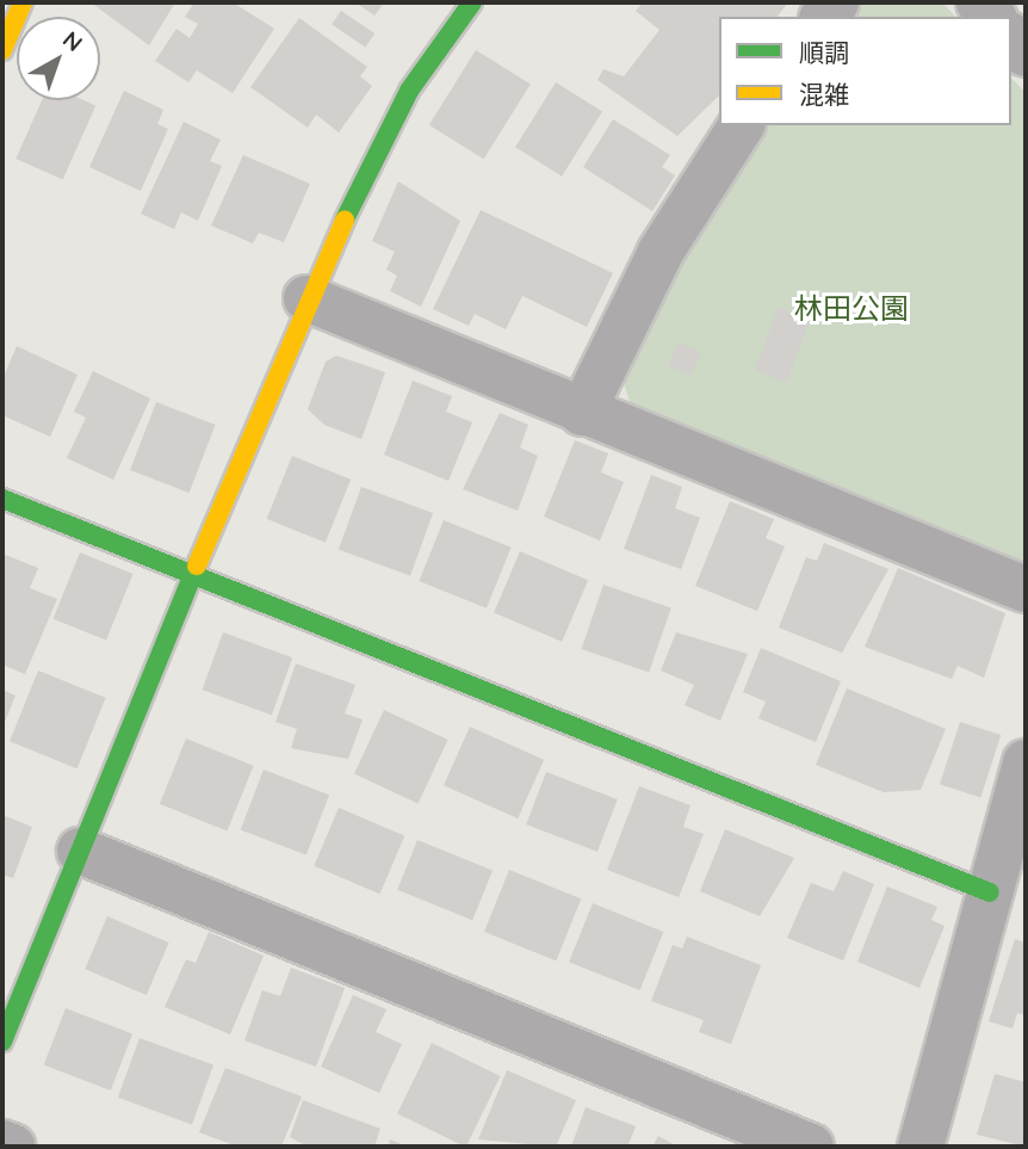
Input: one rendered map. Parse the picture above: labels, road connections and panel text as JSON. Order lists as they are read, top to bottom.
{
  "parks": ["林田公園"],
  "legend": ["順調", "混雑"],
  "north": "top right"
}
